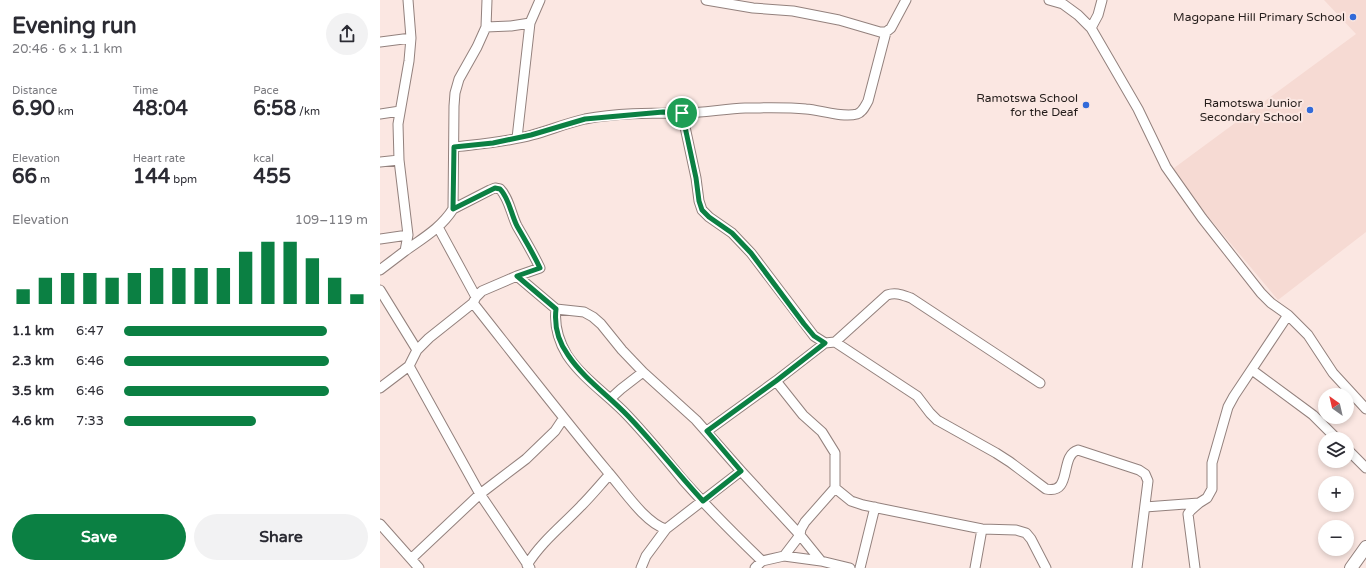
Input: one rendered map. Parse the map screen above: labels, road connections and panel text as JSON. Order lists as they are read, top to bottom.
{
  "places": ["Magopane Hill Primary School", "Ramotswa School for the Deaf", "Ramotswa Junior Secondary School"],
  "north": "top left",
  "page": {
    "heading": ["Evening run", "20:46 · 6 × 1.1 km"],
    "stats": [
      ["Distance", "6.90 km"],
      ["Time", "48:04"],
      ["Pace", "6:58 /km"],
      ["Elevation", "66 m"],
      ["Heart rate", "144 bpm"],
      ["kcal", "455"]
    ],
    "chart": ["Elevation", "109–119 m"],
    "list": [
      {
        "name": "1.1 km",
        "note": "6:47"
      },
      {
        "name": "2.3 km",
        "note": "6:46"
      },
      {
        "name": "3.5 km",
        "note": "6:46"
      },
      {
        "name": "4.6 km",
        "note": "7:33"
      }
    ],
    "map_buttons": ["+", "−"],
    "buttons": ["Save", "Share"]
  }
}
